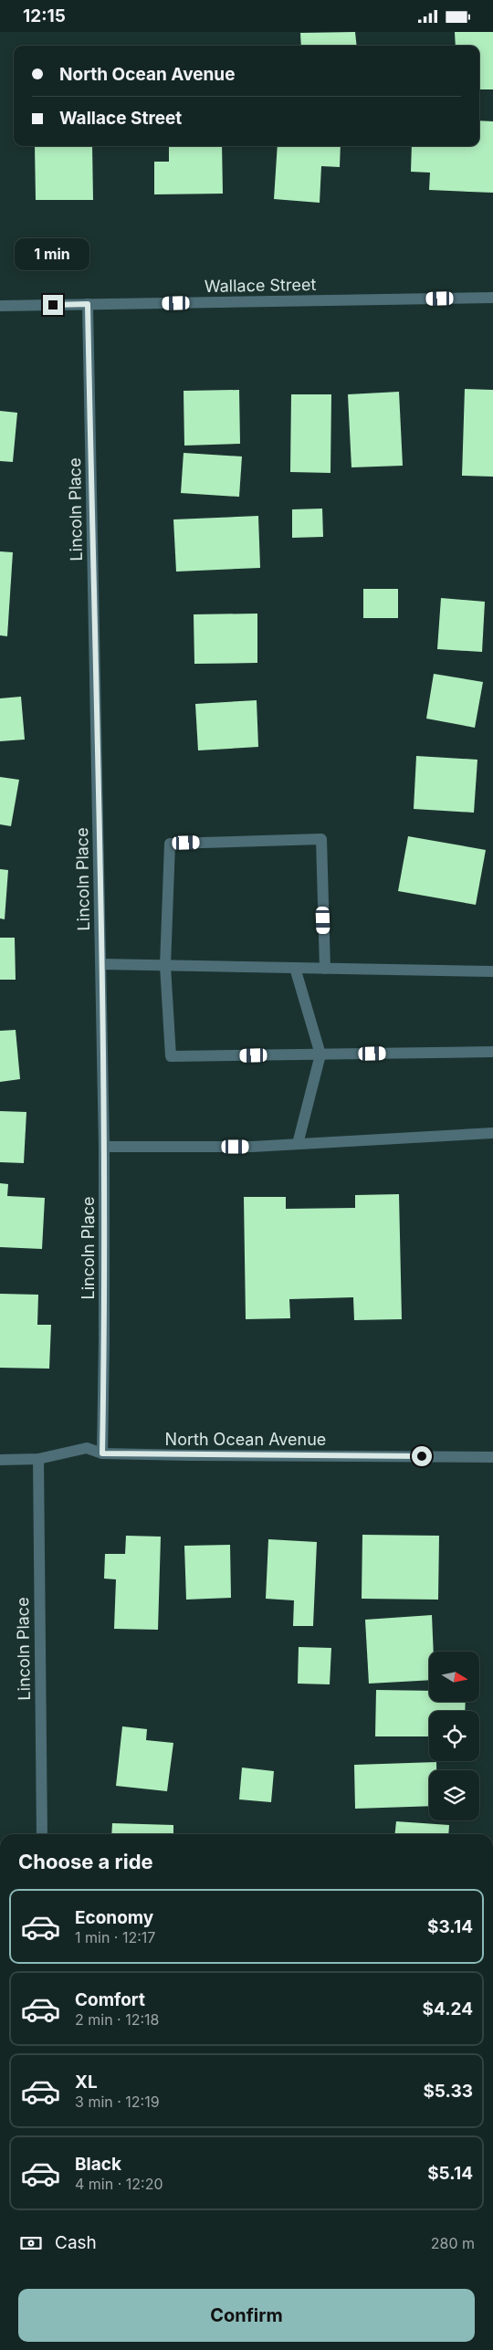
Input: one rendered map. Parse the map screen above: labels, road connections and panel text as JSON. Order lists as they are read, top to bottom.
{
  "streets": {
    "street": ["Wallace Street", "Lincoln Place", "North Ocean Avenue"]
  },
  "crossings": [
    ["Wallace Street", "Lincoln Place"],
    ["Lincoln Place", "North Ocean Avenue"]
  ],
  "north": "right",
  "page": {
    "status": "12:15",
    "banner": ["North Ocean Avenue", "Wallace Street"],
    "bubble": "1 min",
    "heading": "Choose a ride",
    "list": [
      {
        "name": "Economy",
        "note": "1 min · 12:17",
        "value": "$3.14"
      },
      {
        "name": "Comfort",
        "note": "2 min · 12:18",
        "value": "$4.24"
      },
      {
        "name": "XL",
        "note": "3 min · 12:19",
        "value": "$5.33"
      },
      {
        "name": "Black",
        "note": "4 min · 12:20",
        "value": "$5.14"
      }
    ],
    "pay": ["Cash", "280 m"],
    "buttons": "Confirm"
  }
}
